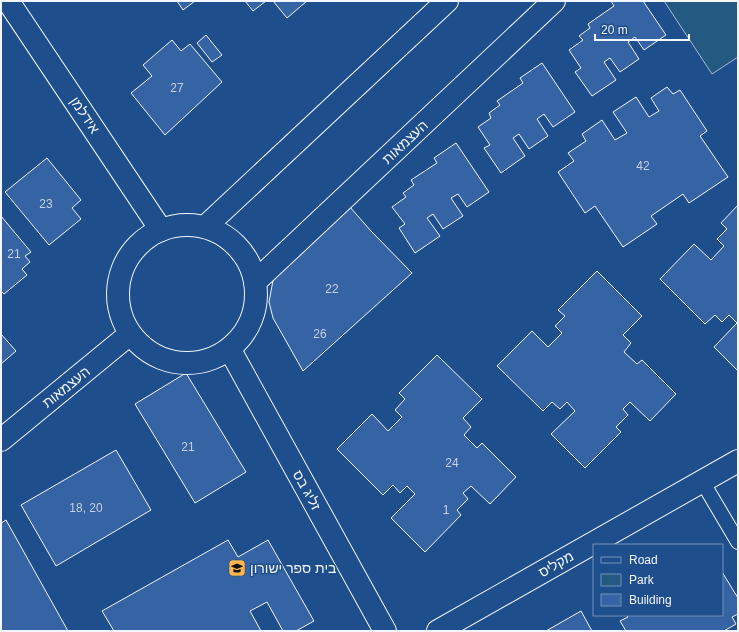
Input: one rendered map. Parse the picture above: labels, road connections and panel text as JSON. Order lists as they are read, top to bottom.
{
  "streets": {
    "main road": [
      "אידלמן",
      "העצמאות",
      "זליג בס",
      "מקליס"
    ]
  },
  "crossings": [
    ["אידלמן", "העצמאות"],
    ["אידלמן", "זליג בס"],
    ["העצמאות", "זליג בס"]
  ],
  "places": {
    "school or university": ["בית ספר ישורון"]
  },
  "house_numbers": [
    "27",
    "42",
    "23",
    "21",
    "22",
    "26",
    "21",
    "24",
    "18, 20",
    "1"
  ],
  "legend": ["Road", "Park", "Building"],
  "scale_bar": "20 m"
}
